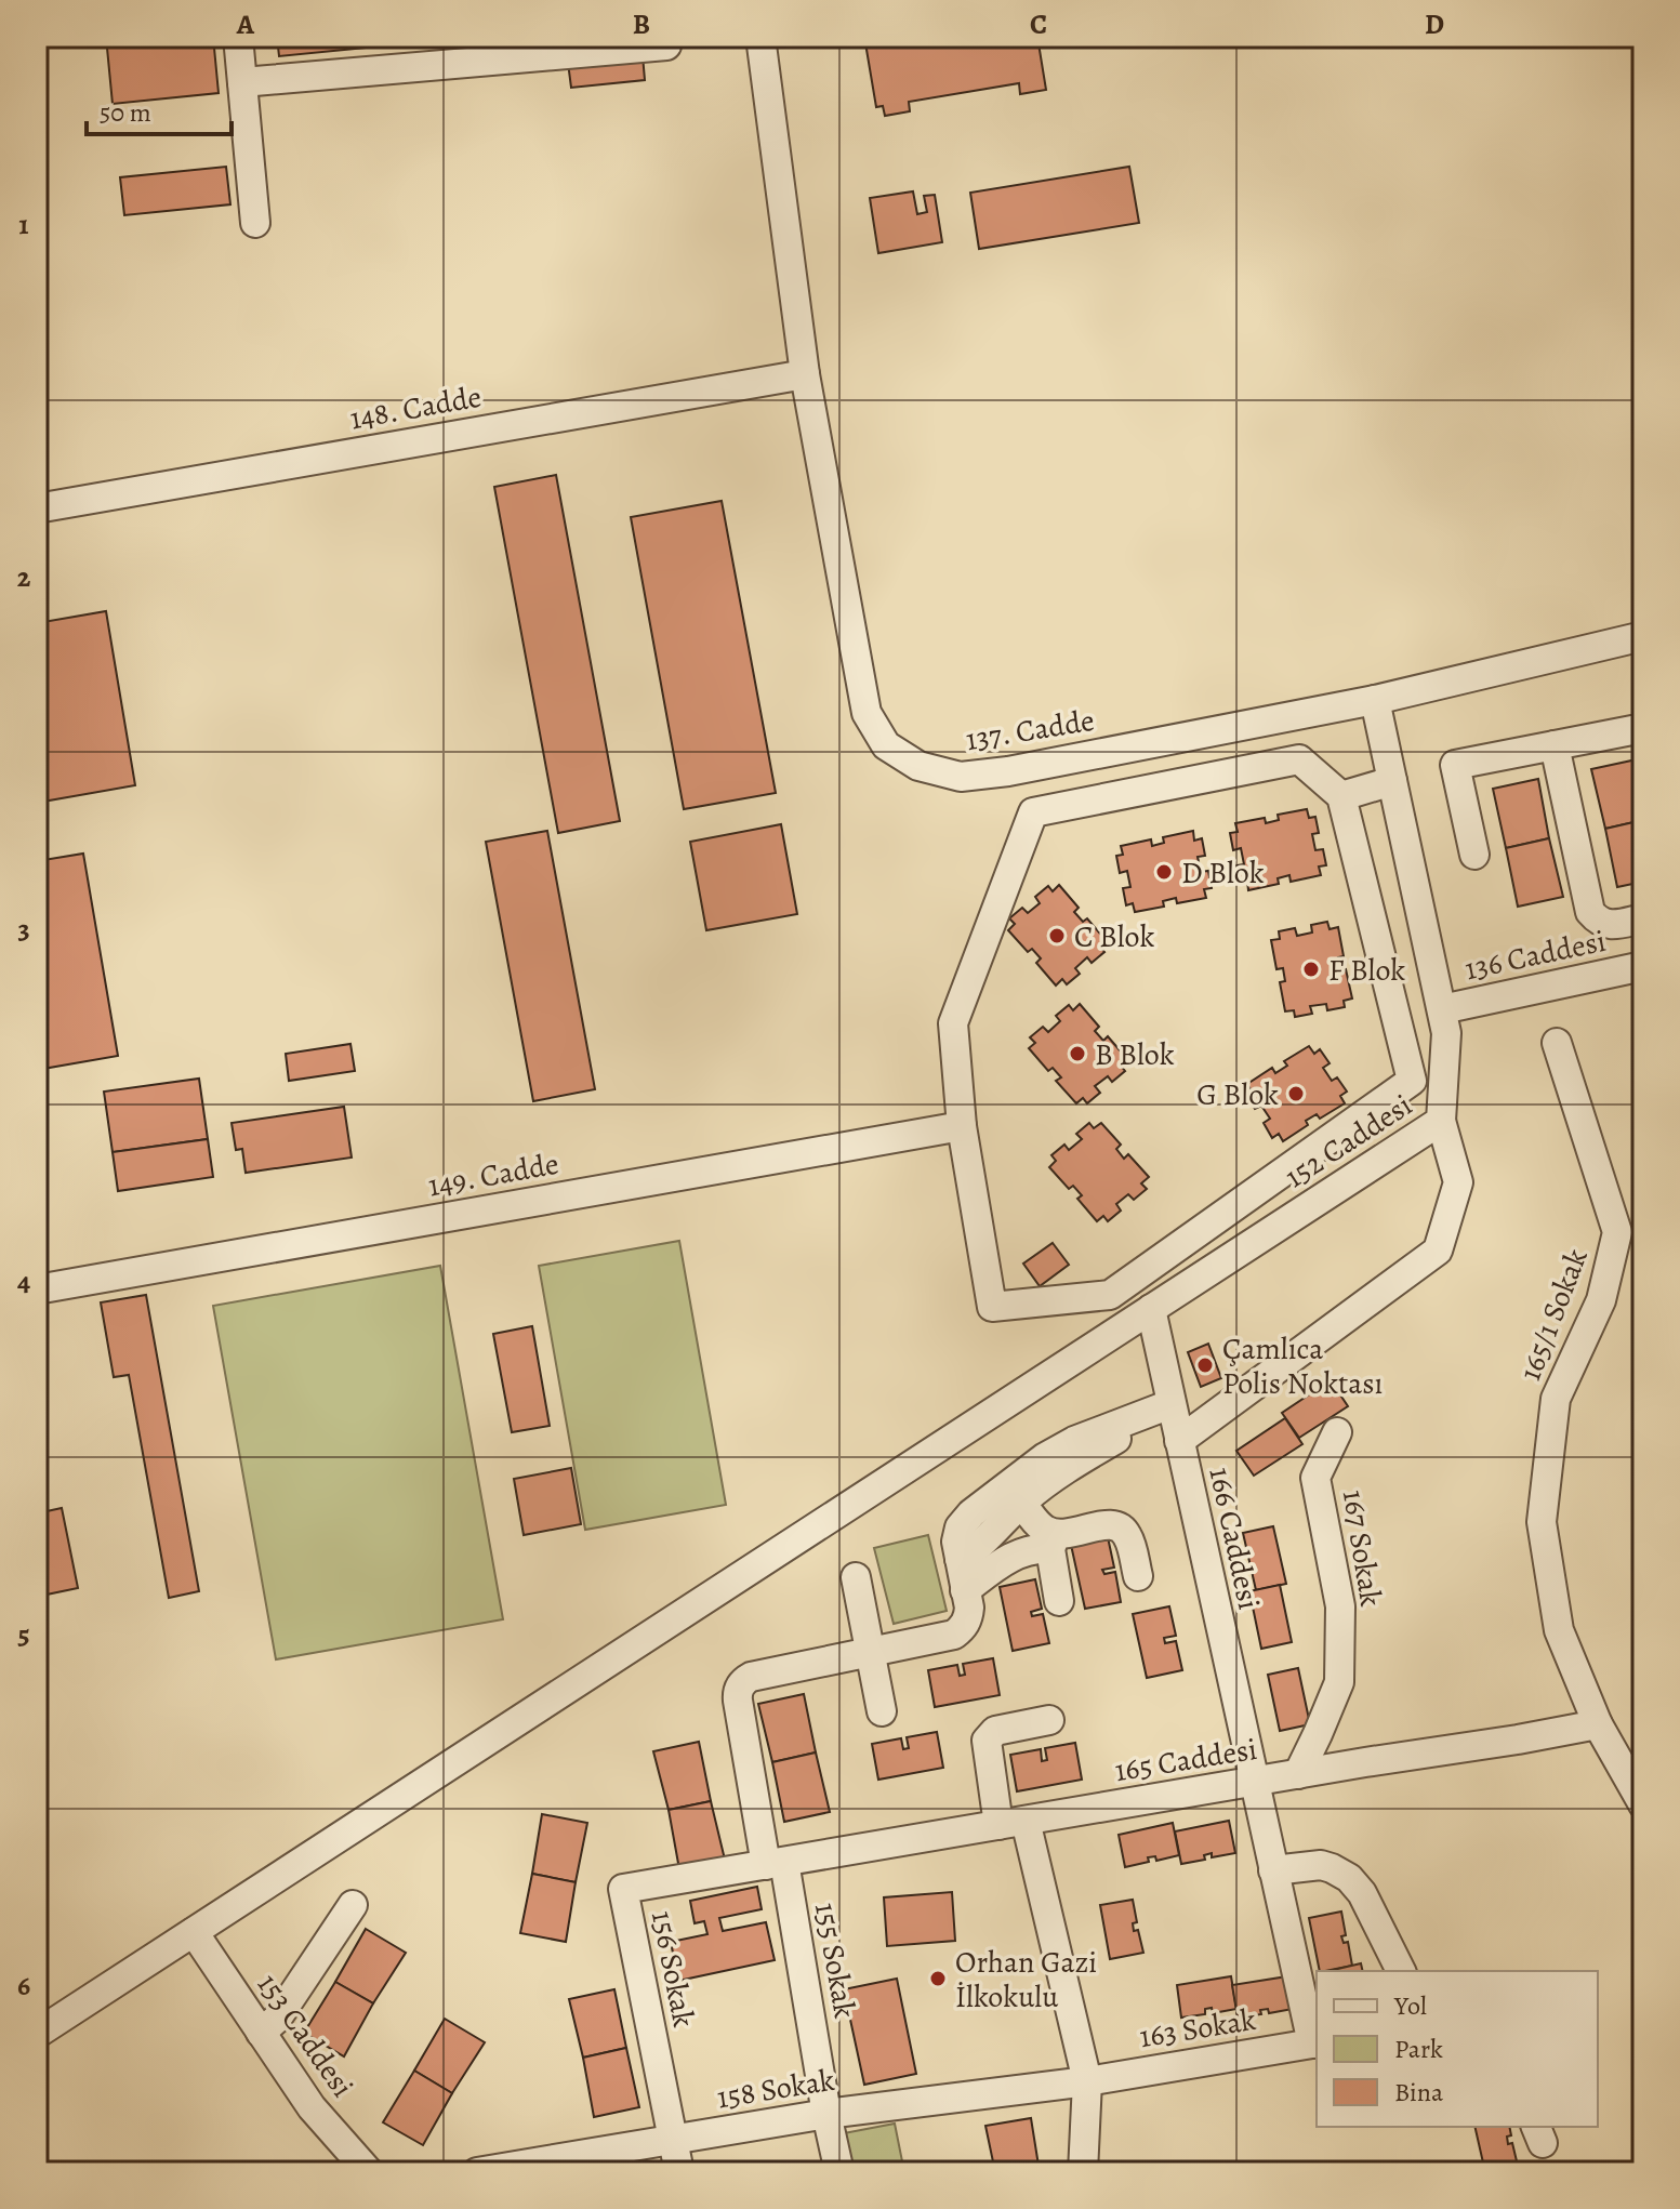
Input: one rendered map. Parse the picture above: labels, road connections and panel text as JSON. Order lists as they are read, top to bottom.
{
  "streets": {
    "street": [
      "148. Cadde",
      "137. Cadde",
      "136 Caddesi",
      "152 Caddesi",
      "149. Cadde",
      "165/1 Sokak",
      "166 Caddesi",
      "167 Sokak",
      "165 Caddesi",
      "155 Sokak",
      "156 Sokak",
      "163 Sokak",
      "153 Caddesi",
      "158 Sokak"
    ]
  },
  "crossings": [
    ["148. Cadde", "137. Cadde"],
    ["137. Cadde", "152 Caddesi"],
    ["136 Caddesi", "152 Caddesi"],
    ["152 Caddesi", "166 Caddesi"],
    ["152 Caddesi", "153 Caddesi"],
    ["165/1 Sokak", "165 Caddesi"],
    ["166 Caddesi", "165 Caddesi"],
    ["166 Caddesi", "163 Sokak"],
    ["167 Sokak", "165 Caddesi"],
    ["165 Caddesi", "155 Sokak"],
    ["165 Caddesi", "156 Sokak"],
    ["155 Sokak", "156 Sokak"],
    ["155 Sokak", "158 Sokak"],
    ["156 Sokak", "158 Sokak"],
    ["163 Sokak", "158 Sokak"]
  ],
  "places": [
    "D Blok",
    "C Blok",
    "F Blok",
    "B Blok",
    "G Blok",
    "Çamlıca Polis Noktası",
    "Orhan Gazi İlkokulu"
  ],
  "legend": ["Yol", "Park", "Bina"],
  "scale_bar": "50 m",
  "grid": {
    "columns": [
      "A",
      "B",
      "C",
      "D"
    ],
    "rows": [
      "1",
      "2",
      "3",
      "4",
      "5",
      "6"
    ]
  }
}
